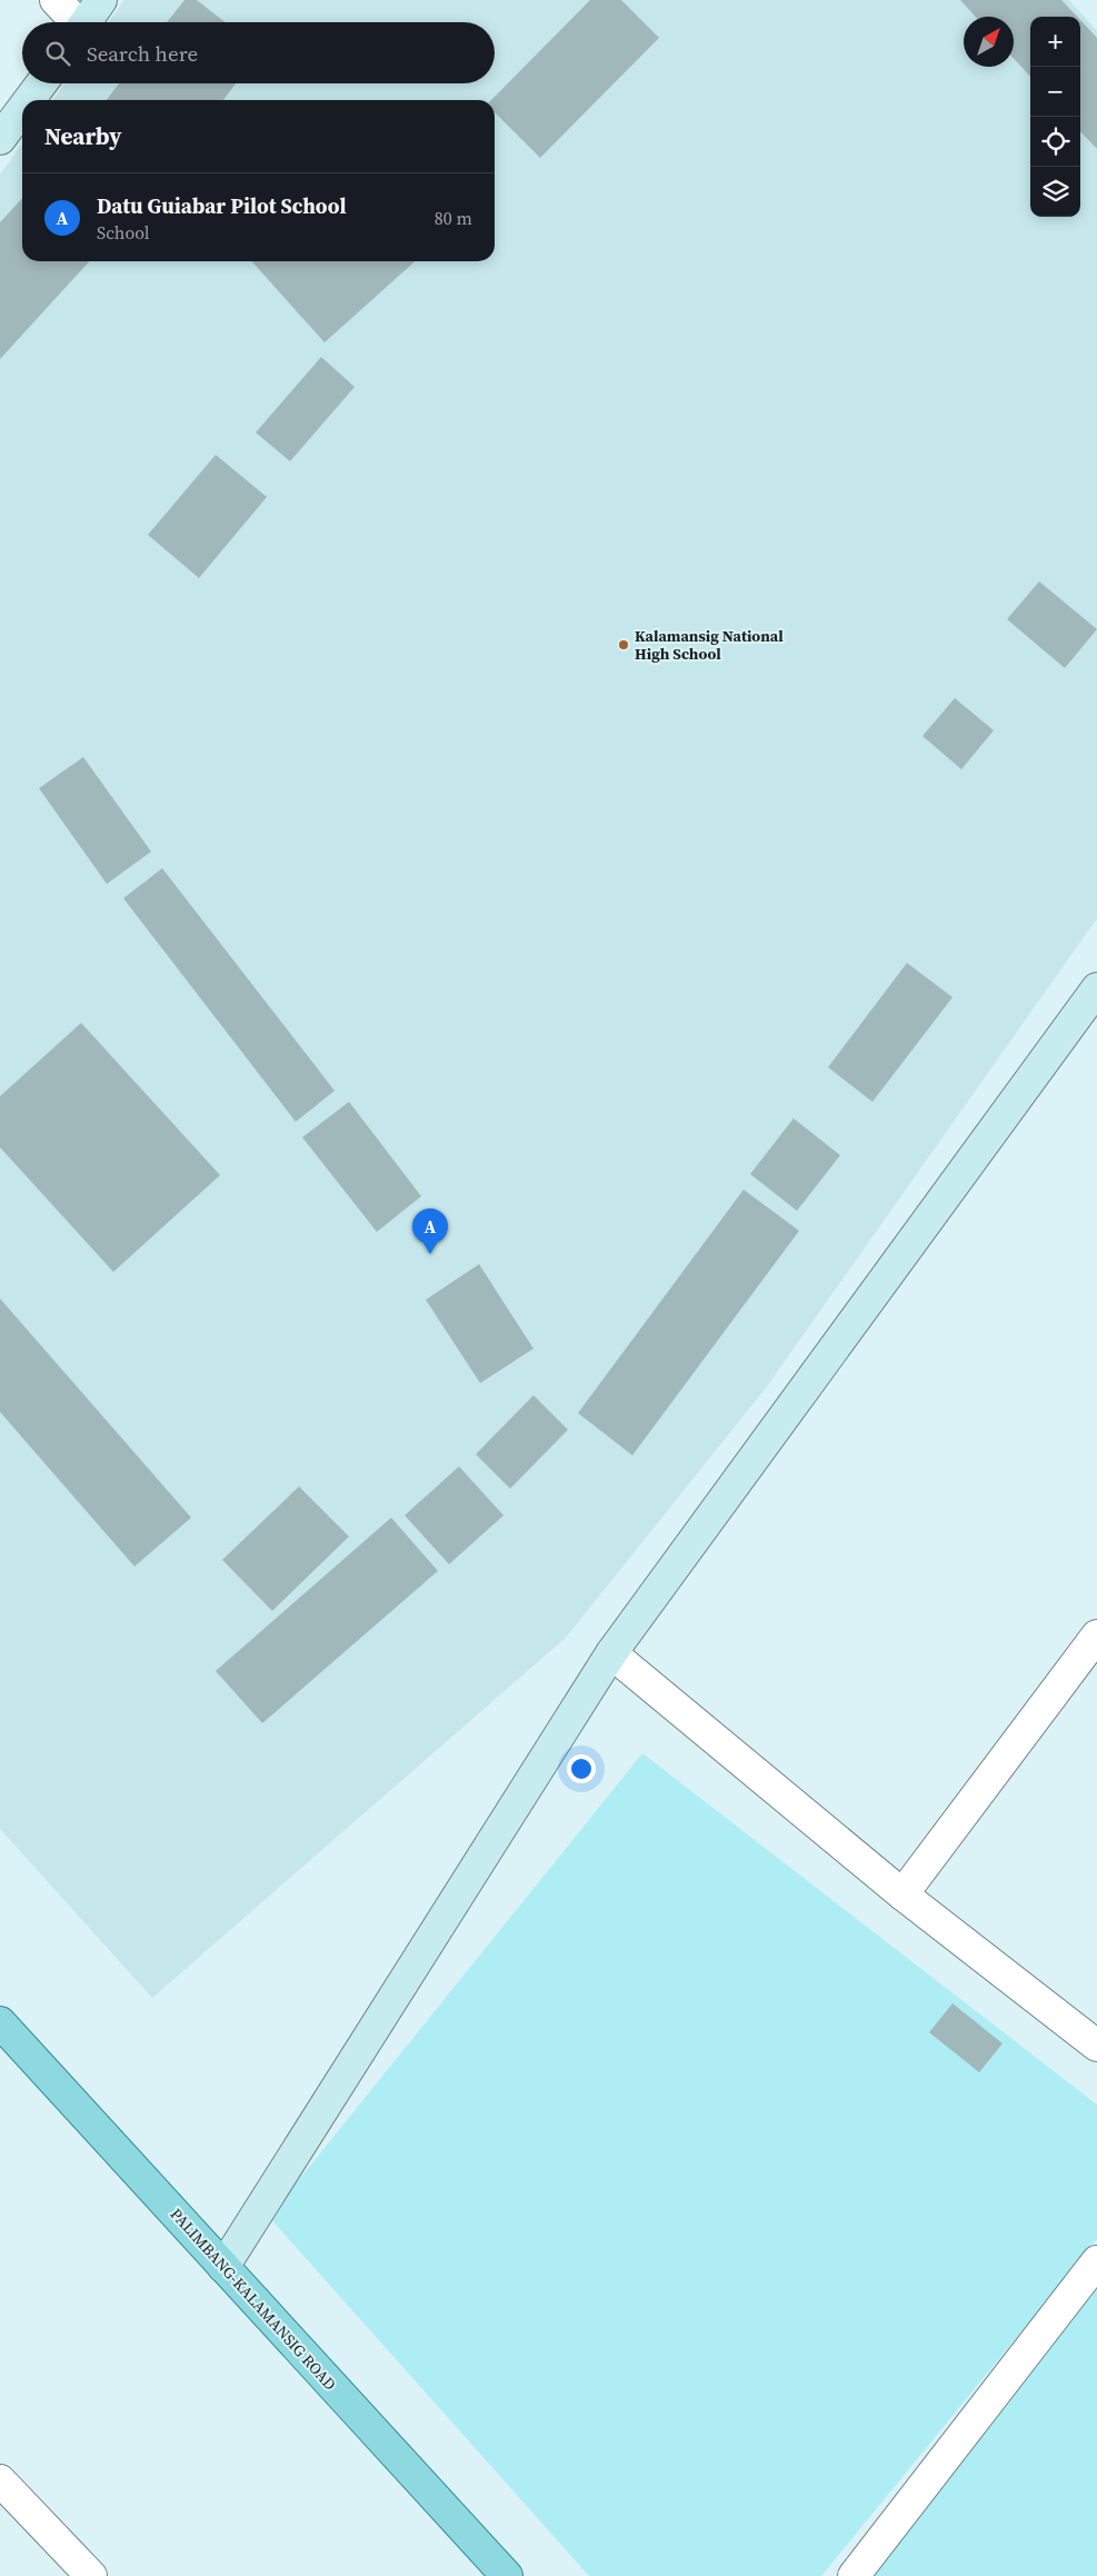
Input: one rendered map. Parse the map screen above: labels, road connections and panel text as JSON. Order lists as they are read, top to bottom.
{
  "streets": {
    "main road": ["PALIMBANG-KALAMANSIG ROAD"]
  },
  "places": ["Kalamansig National High School"],
  "north": "top right",
  "page": {
    "map_buttons": ["+", "−"],
    "search": "Search here",
    "heading": "Nearby",
    "list": [
      {
        "mark": "A",
        "name": "Datu Guiabar Pilot School",
        "note": "School",
        "value": "80 m"
      }
    ],
    "pins": "A"
  }
}
